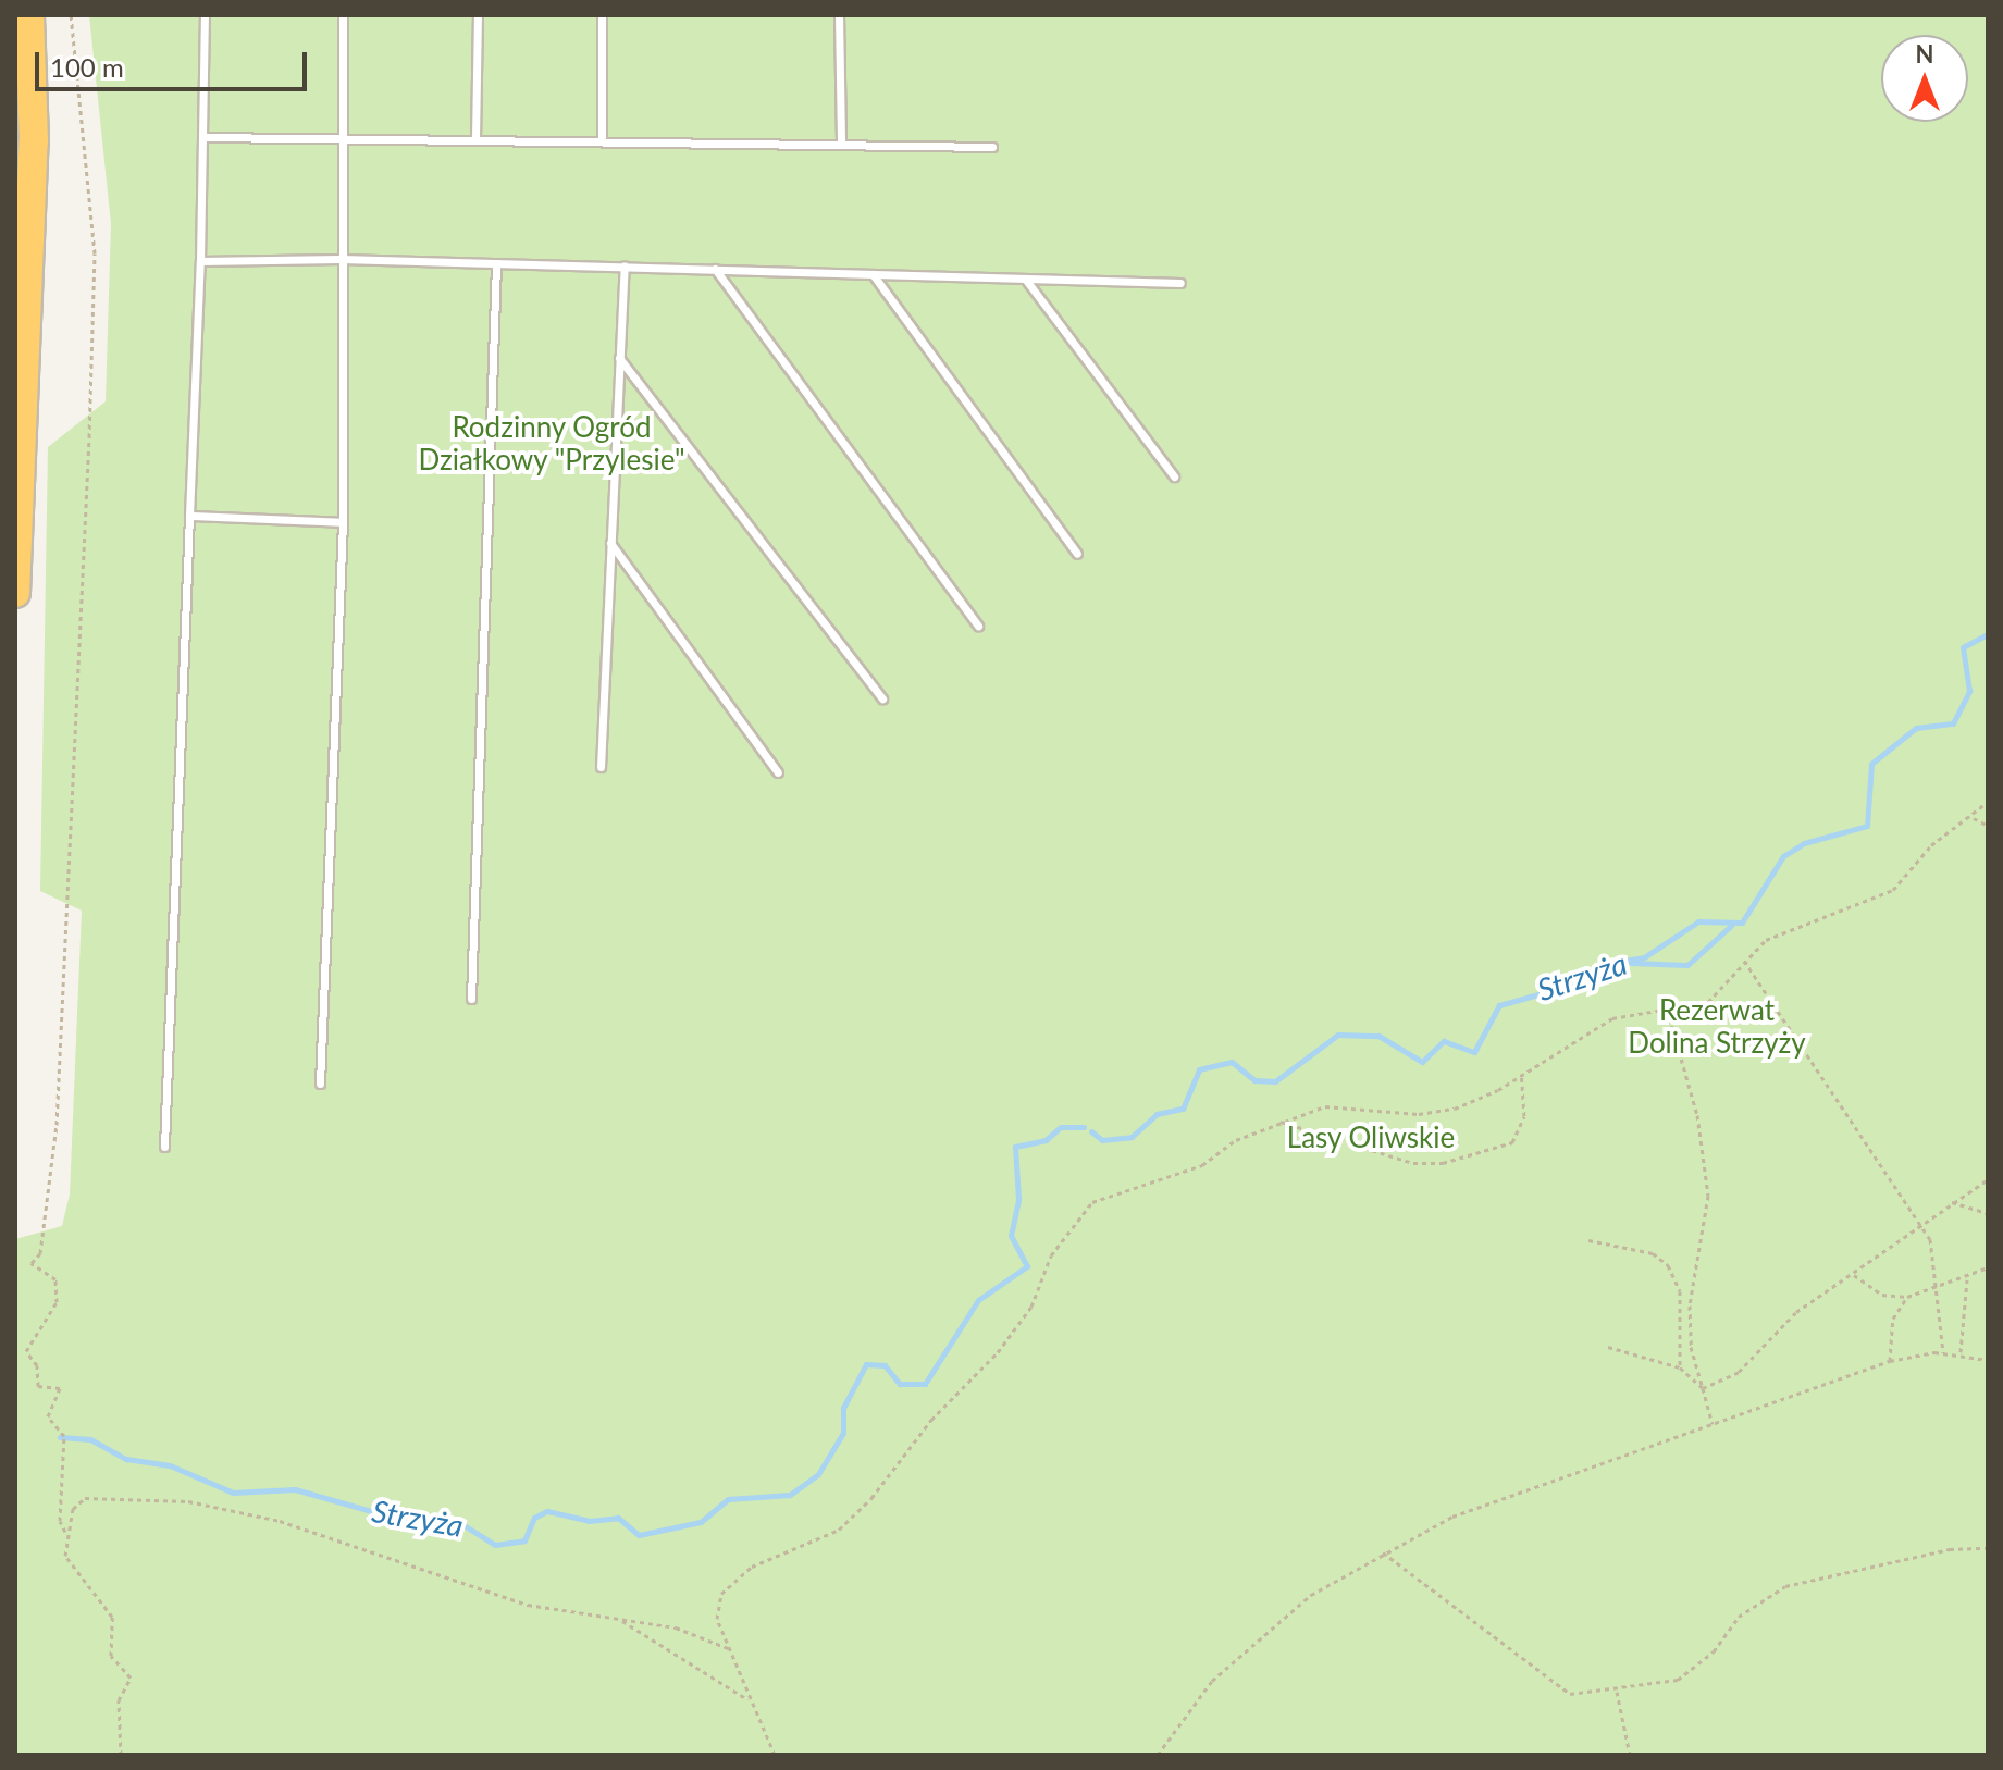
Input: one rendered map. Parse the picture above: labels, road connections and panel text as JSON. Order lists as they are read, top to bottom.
{
  "water": ["Strzyża"],
  "parks": ["Rodzinny Ogród Działkowy \"Przylesie\"", "Rezerwat Dolina Strzyży", "Lasy Oliwskie"],
  "scale_bar": "100 m",
  "north": "top"
}
